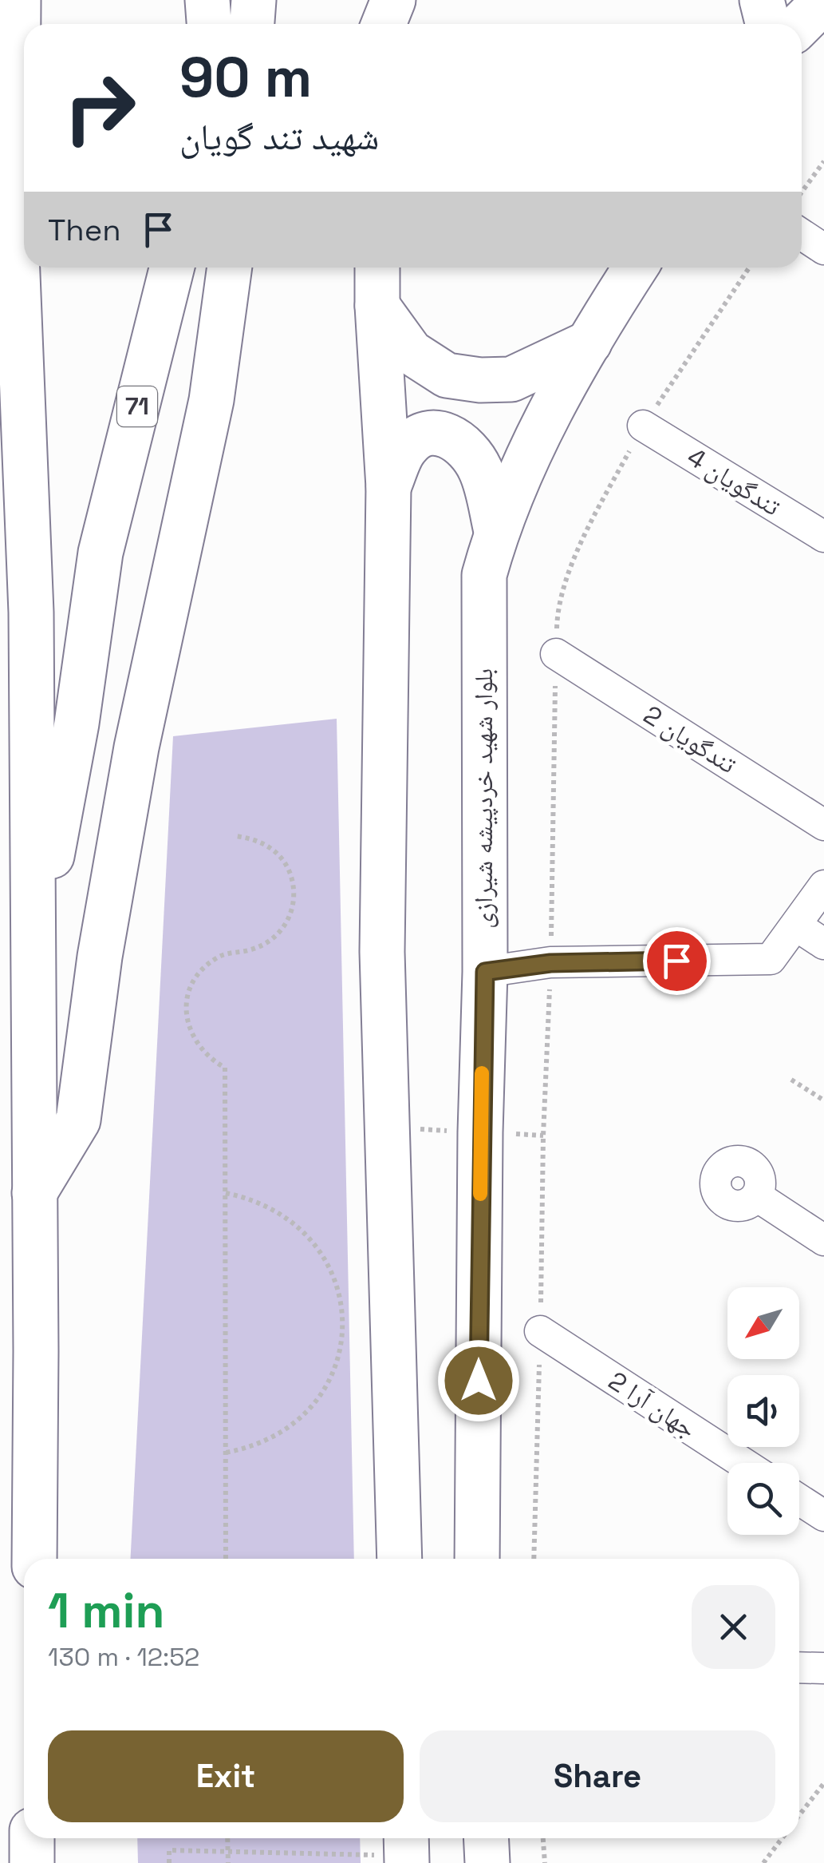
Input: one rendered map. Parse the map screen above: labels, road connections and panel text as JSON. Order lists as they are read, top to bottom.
{
  "streets": {
    "main road": ["71", "بلوار شهید خردپیشه شیرازی"],
    "street": ["تندگویان 4", "تندگویان 2", "جهان آرا 2"]
  },
  "north": "bottom left",
  "page": {
    "turn": ["90 m", "شهید تند گویان"],
    "then": "Then",
    "heading": ["1 min", "130 m · 12:52"],
    "buttons": ["Exit", "Share"]
  }
}
